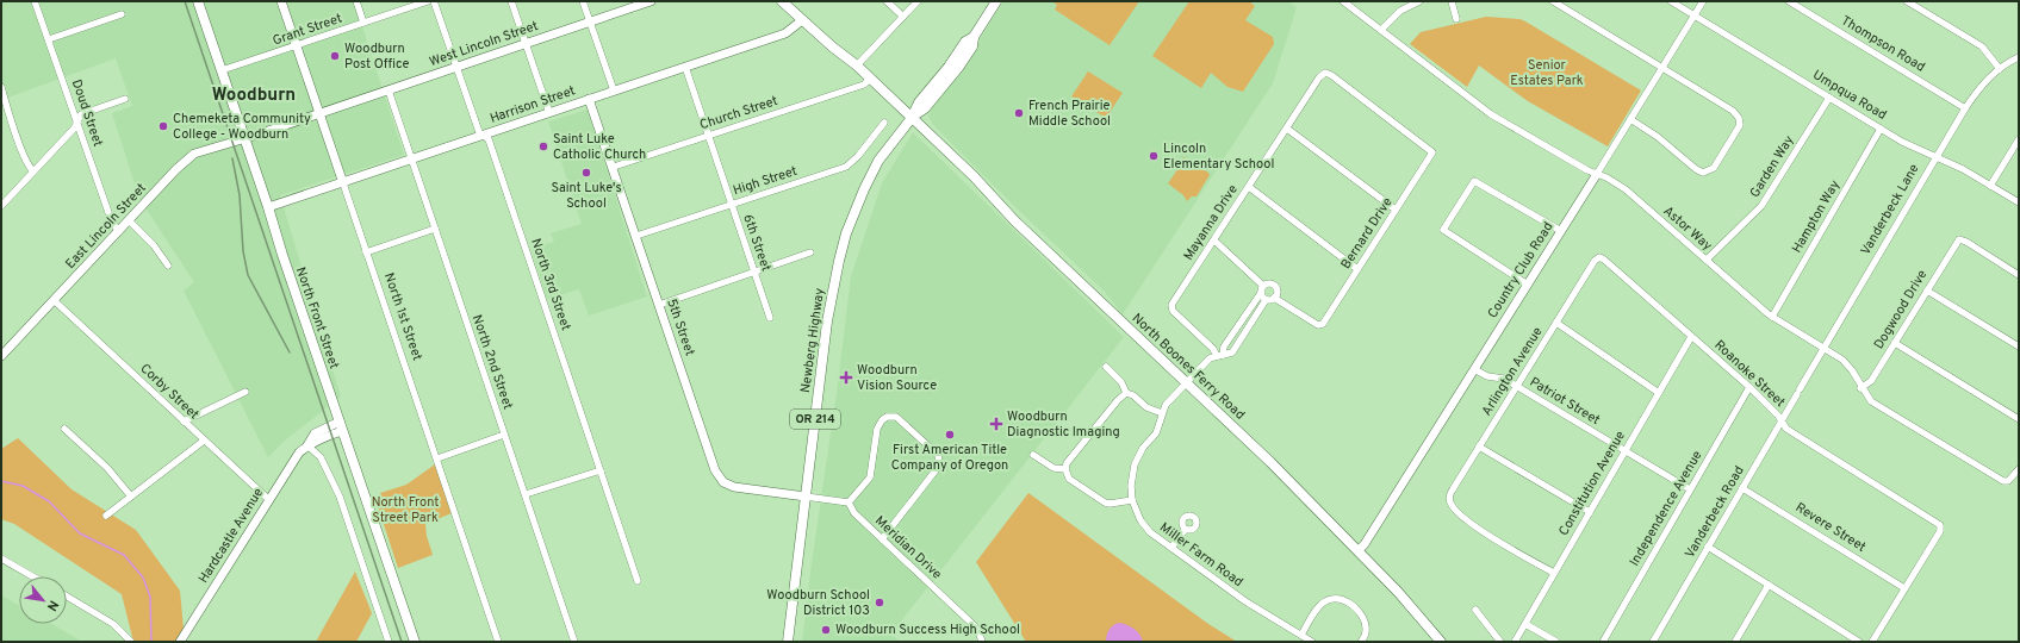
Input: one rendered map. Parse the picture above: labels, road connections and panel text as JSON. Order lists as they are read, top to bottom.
{
  "streets": {
    "main road": [
      "North Front Street",
      "Newberg Highway",
      "North Boones Ferry Road",
      "OR 214"
    ],
    "street": [
      "Grant Street",
      "West Lincoln Street",
      "Thompson Road",
      "Umpqua Road",
      "Harrison Street",
      "Doud Street",
      "Church Street",
      "Garden Way",
      "High Street",
      "Vanderbeck Lane",
      "Hampton Way",
      "Mayanna Drive",
      "East Lincoln Street",
      "Astor Way",
      "Bernard Drive",
      "6th Street",
      "Country Club Road",
      "North 3rd Street",
      "Dogwood Drive",
      "North 1st Street",
      "5th Street",
      "North 2nd Street",
      "Arlington Avenue",
      "Roanoke Street",
      "Corby Street",
      "Patriot Street",
      "Constitution Avenue",
      "Independence Avenue",
      "Vanderbeck Road",
      "Revere Street",
      "Hardcastle Avenue",
      "Meridian Drive",
      "Miller Farm Road"
    ]
  },
  "crossings": [
    ["Grant Street", "North 1st Street"],
    ["Grant Street", "North Front Street"],
    ["West Lincoln Street", "East Lincoln Street"],
    ["West Lincoln Street", "North 3rd Street"],
    ["West Lincoln Street", "North 1st Street"],
    ["West Lincoln Street", "North Front Street"],
    ["West Lincoln Street", "North 2nd Street"],
    ["Thompson Road", "Vanderbeck Lane"],
    ["Umpqua Road", "Garden Way"],
    ["Umpqua Road", "Vanderbeck Lane"],
    ["Umpqua Road", "Hampton Way"],
    ["Umpqua Road", "Country Club Road"],
    ["Harrison Street", "6th Street"],
    ["Harrison Street", "North 3rd Street"],
    ["Harrison Street", "North 1st Street"],
    ["Harrison Street", "North Front Street"],
    ["Harrison Street", "5th Street"],
    ["Harrison Street", "North 2nd Street"],
    ["Harrison Street", "North Boones Ferry Road"],
    ["Doud Street", "East Lincoln Street"],
    ["Church Street", "6th Street"],
    ["Church Street", "5th Street"],
    ["Church Street", "North Boones Ferry Road"],
    ["Garden Way", "Astor Way"],
    ["High Street", "6th Street"],
    ["High Street", "5th Street"],
    ["Vanderbeck Lane", "Astor Way"],
    ["Vanderbeck Lane", "Vanderbeck Road"],
    ["Hampton Way", "Astor Way"],
    ["Mayanna Drive", "Bernard Drive"],
    ["Mayanna Drive", "Miller Farm Road"],
    ["East Lincoln Street", "North Front Street"],
    ["East Lincoln Street", "Corby Street"],
    ["Astor Way", "Country Club Road"],
    ["Astor Way", "Dogwood Drive"],
    ["Bernard Drive", "Miller Farm Road"],
    ["Country Club Road", "North Boones Ferry Road"],
    ["Country Club Road", "Patriot Street"],
    ["North Front Street", "Hardcastle Avenue"],
    ["5th Street", "Newberg Highway"],
    ["Newberg Highway", "North Boones Ferry Road"],
    ["North Boones Ferry Road", "Miller Farm Road"],
    ["Arlington Avenue", "Roanoke Street"],
    ["Arlington Avenue", "Patriot Street"],
    ["Arlington Avenue", "Constitution Avenue"],
    ["Roanoke Street", "Constitution Avenue"],
    ["Roanoke Street", "Independence Avenue"],
    ["Roanoke Street", "Vanderbeck Road"],
    ["Roanoke Street", "Revere Street"],
    ["Corby Street", "Hardcastle Avenue"],
    ["Patriot Street", "Constitution Avenue"],
    ["Patriot Street", "Independence Avenue"],
    ["Vanderbeck Road", "Revere Street"]
  ],
  "districts": ["Woodburn"],
  "parks": ["Senior Estates Park", "North Front Street Park"],
  "places": {
    "other": [
      "Woodburn Post Office",
      "French Prairie Middle School",
      "Chemeketa Community College - Woodburn",
      "Saint Luke Catholic Church",
      "Lincoln Elementary School",
      "Saint Luke's School",
      "First American Title Company of Oregon",
      "Woodburn School District 103",
      "Woodburn Success High School"
    ],
    "health": ["Woodburn Vision Source", "Woodburn Diagnostic Imaging"]
  },
  "north": "bottom right"
}
